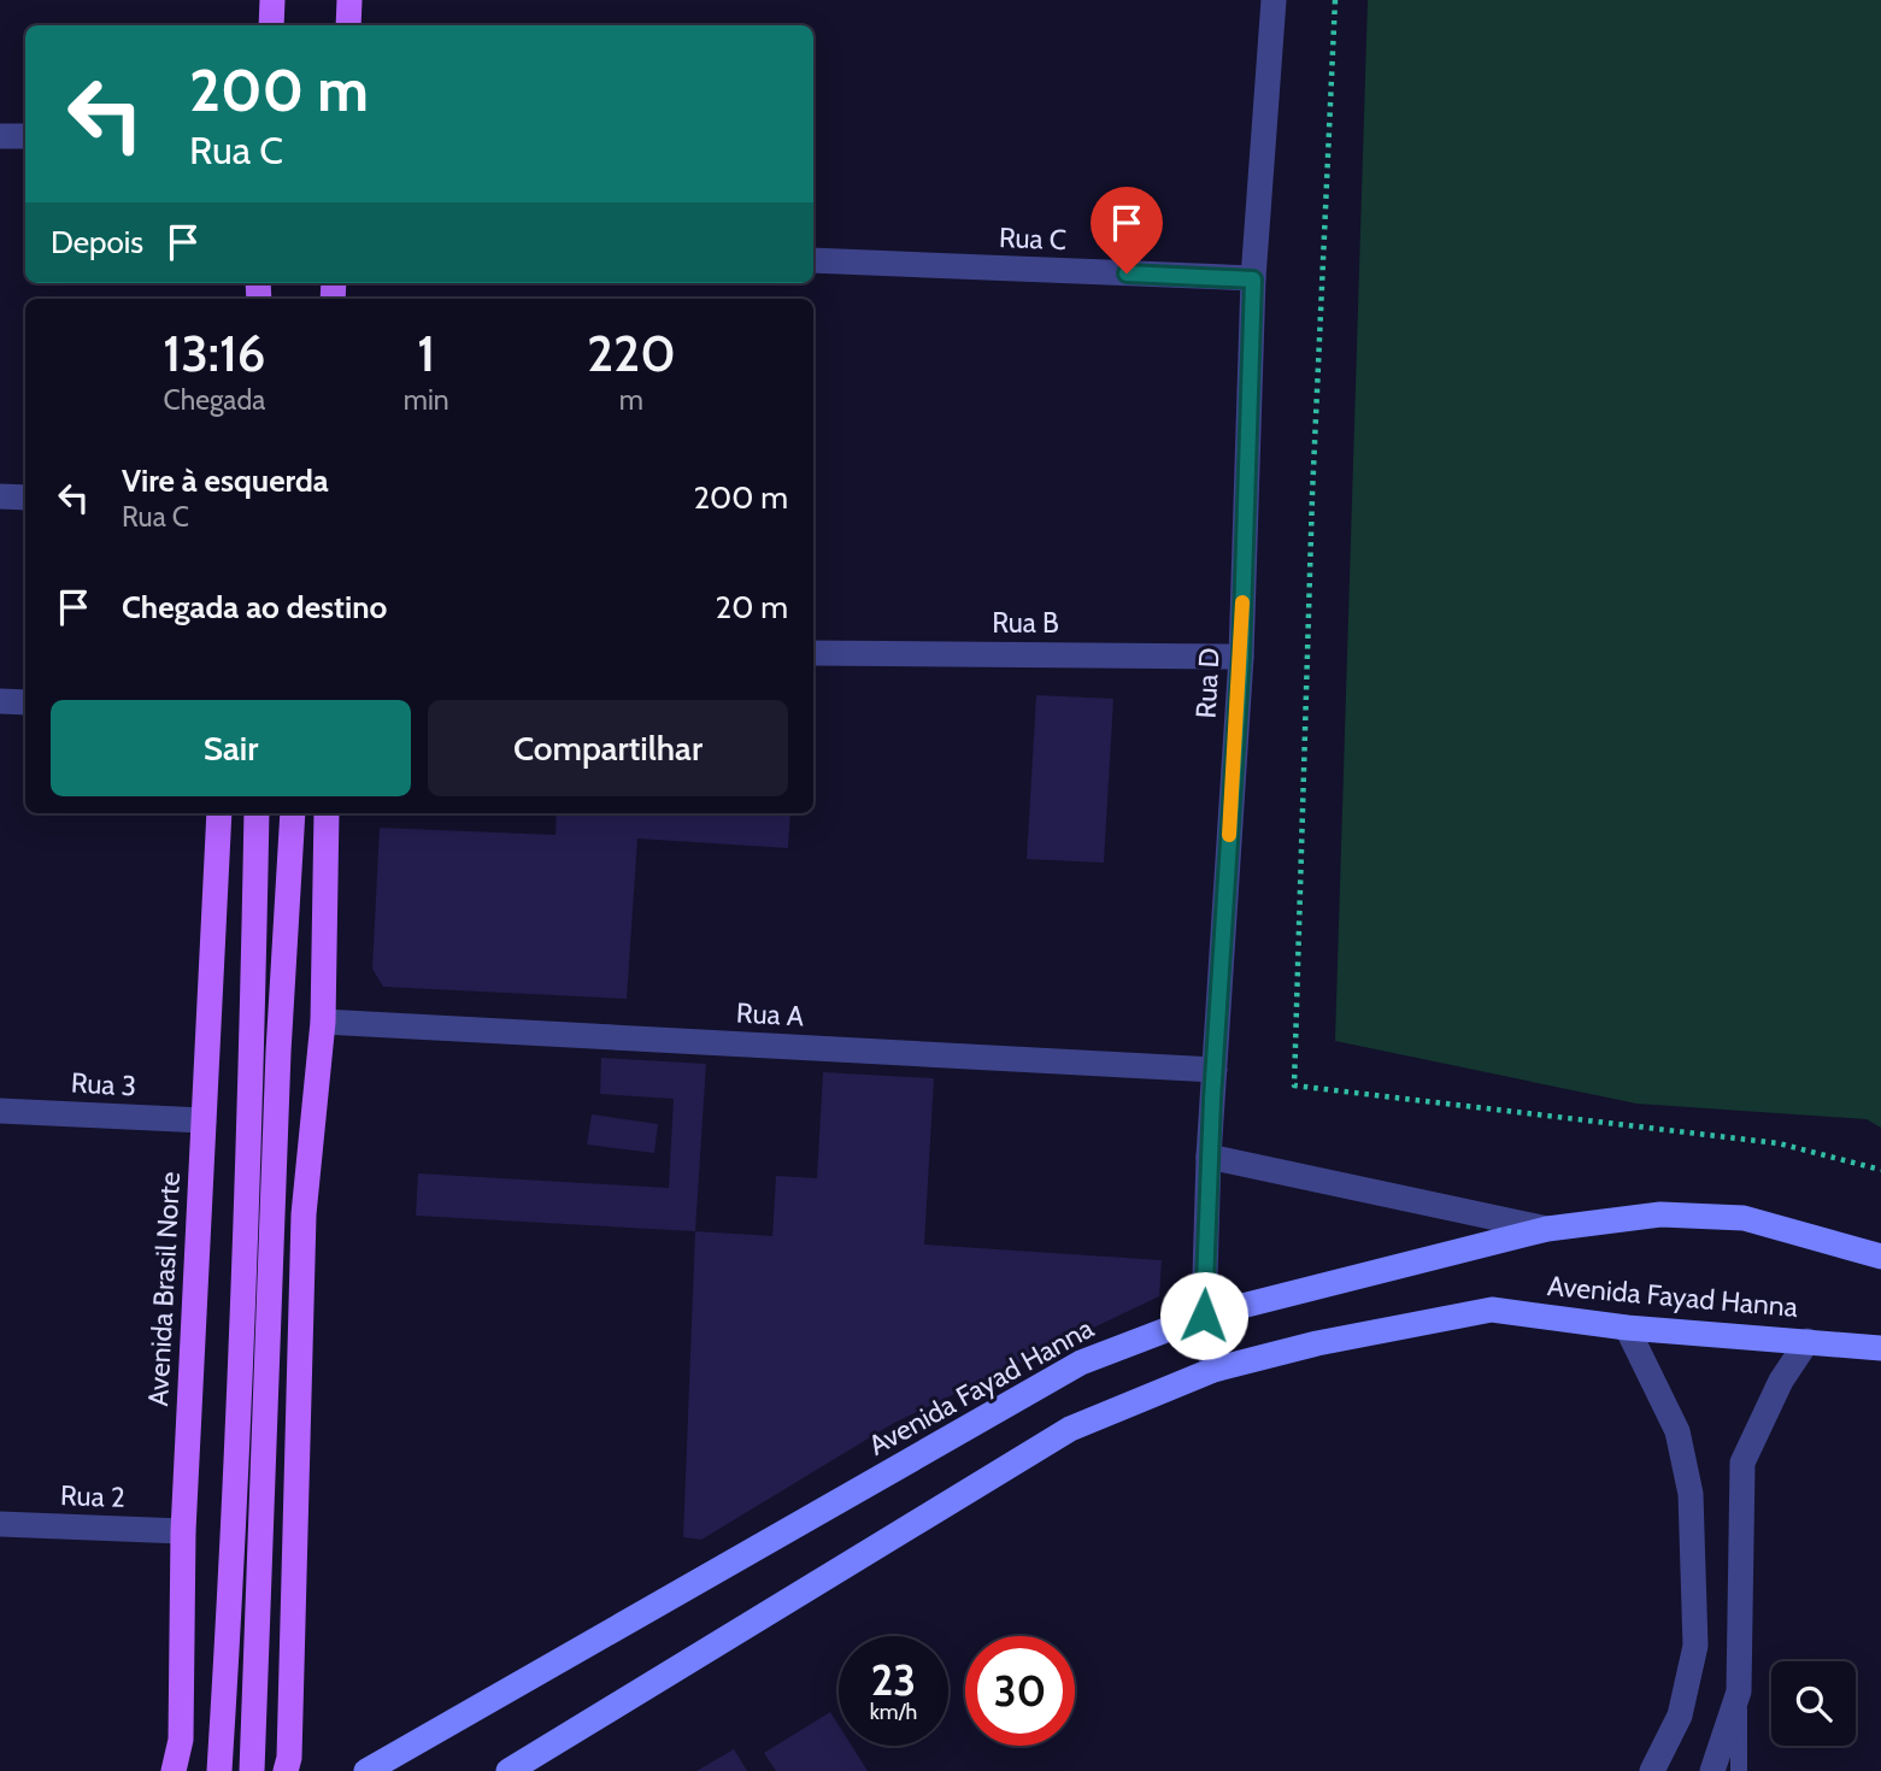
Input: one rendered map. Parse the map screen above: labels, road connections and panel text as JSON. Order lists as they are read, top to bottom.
{
  "streets": {
    "main road": ["Avenida Brasil Norte", "Avenida Fayad Hanna"],
    "street": [
      "Rua C",
      "Rua B",
      "Rua D",
      "Rua A",
      "Rua 3",
      "Rua 2"
    ]
  },
  "crossings": [
    ["Rua C", "Rua D"],
    ["Rua B", "Rua D"],
    ["Rua D", "Rua A"],
    ["Rua D", "Avenida Fayad Hanna"],
    ["Rua 3", "Avenida Brasil Norte"],
    ["Avenida Brasil Norte", "Rua 2"]
  ],
  "page": {
    "turn": ["200 m", "Rua C"],
    "then": "Depois",
    "eta": [
      "13:16",
      "Chegada",
      "1",
      "min",
      "220",
      "m"
    ],
    "list": [
      {
        "name": "Vire à esquerda",
        "note": "Rua C",
        "value": "200 m"
      },
      {
        "name": "Chegada ao destino",
        "value": "20 m"
      }
    ],
    "buttons": ["Sair", "Compartilhar"],
    "speed": "23 km/h",
    "limit": "30"
  }
}
